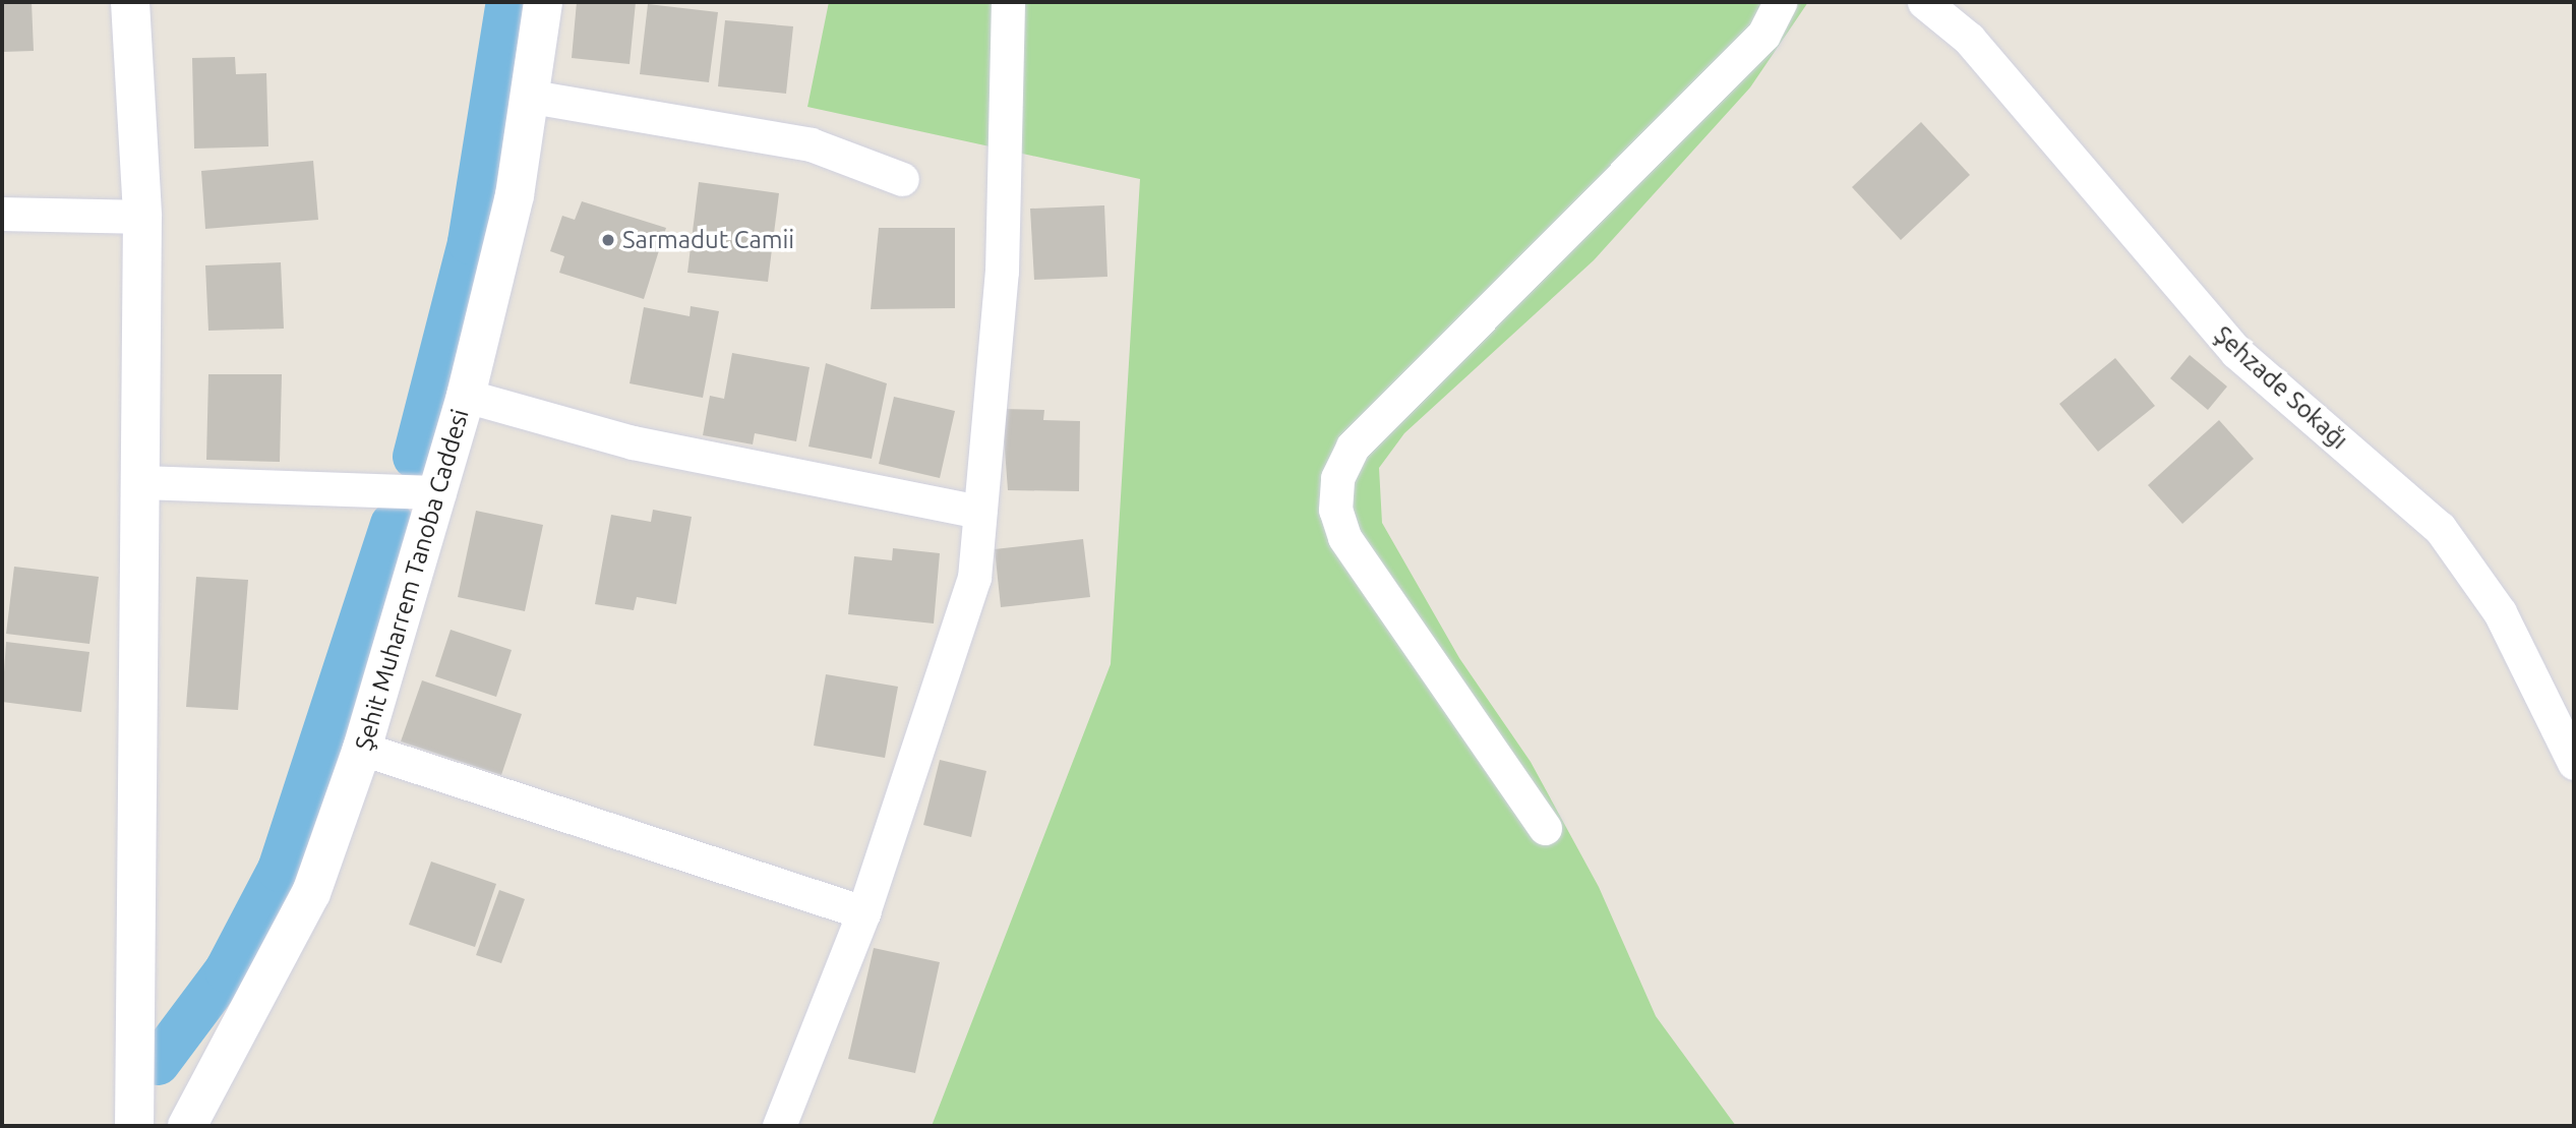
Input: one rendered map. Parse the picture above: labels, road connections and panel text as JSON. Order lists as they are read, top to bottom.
{
  "streets": {
    "street": ["Şehzade Sokağı", "Şehit Muharrem Tanoba Caddesi"]
  },
  "places": ["Sarmadut Camii"]
}
